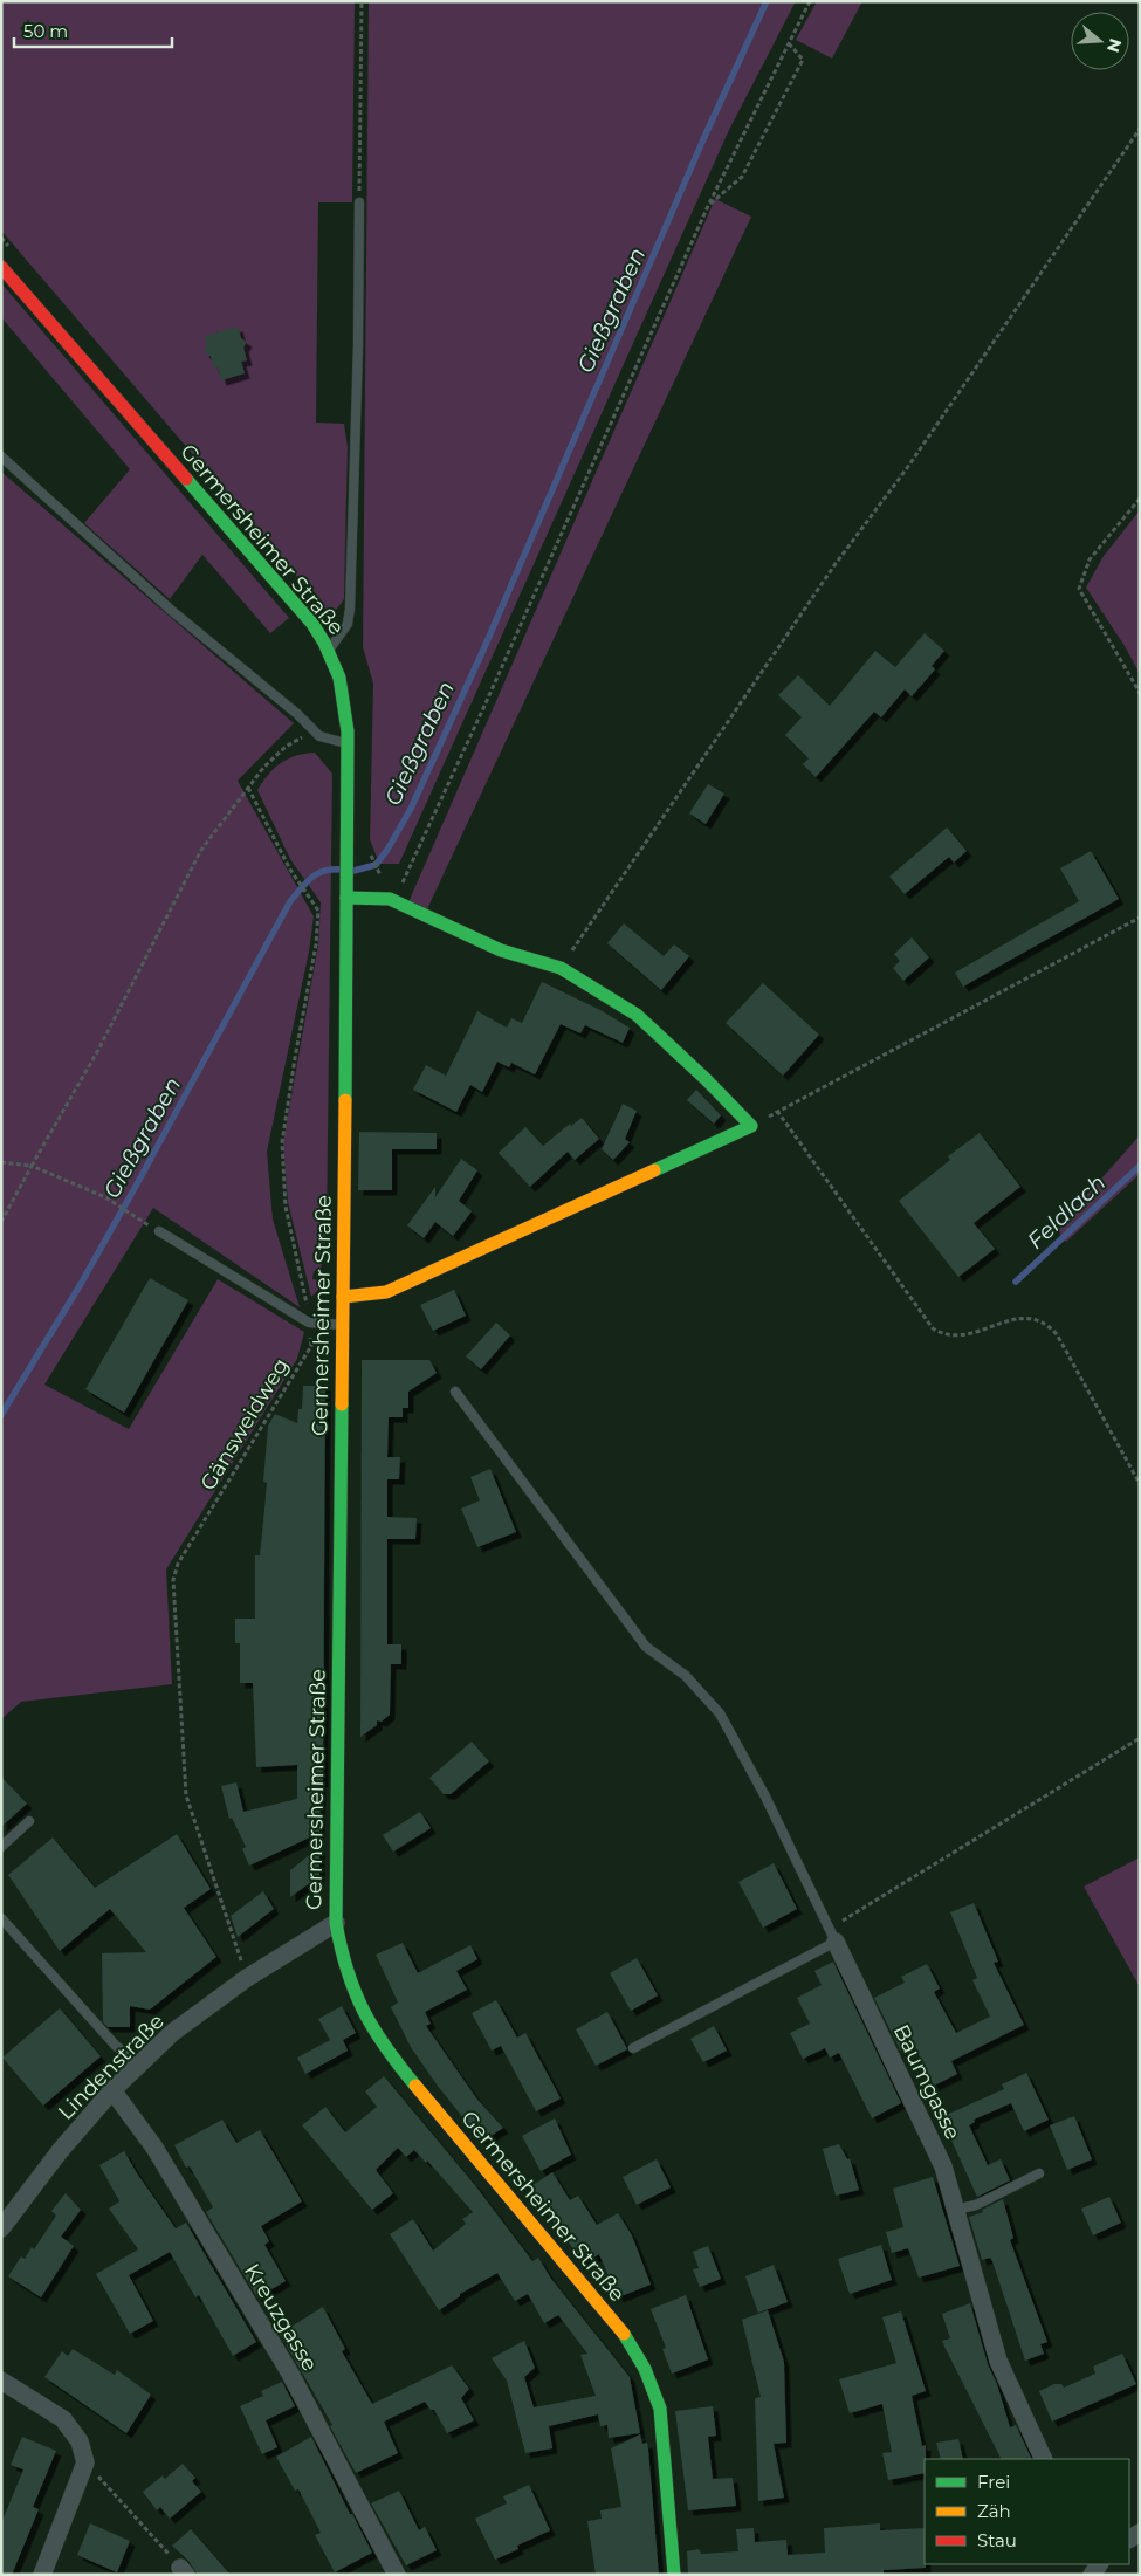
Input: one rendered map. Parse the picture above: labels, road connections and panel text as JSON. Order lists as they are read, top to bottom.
{
  "streets": {
    "street": [
      "Germersheimer Straße",
      "Lindenstraße",
      "Baumgasse",
      "Kreuzgasse"
    ],
    "path": ["Gänsweidweg"]
  },
  "crossings": [
    ["Germersheimer Straße", "Lindenstraße"],
    ["Gänsweidweg", "Lindenstraße"],
    ["Lindenstraße", "Kreuzgasse"]
  ],
  "water": ["Gießgraben", "Feldlach"],
  "legend": ["Frei", "Zäh", "Stau"],
  "scale_bar": "50 m",
  "north": "right"
}
